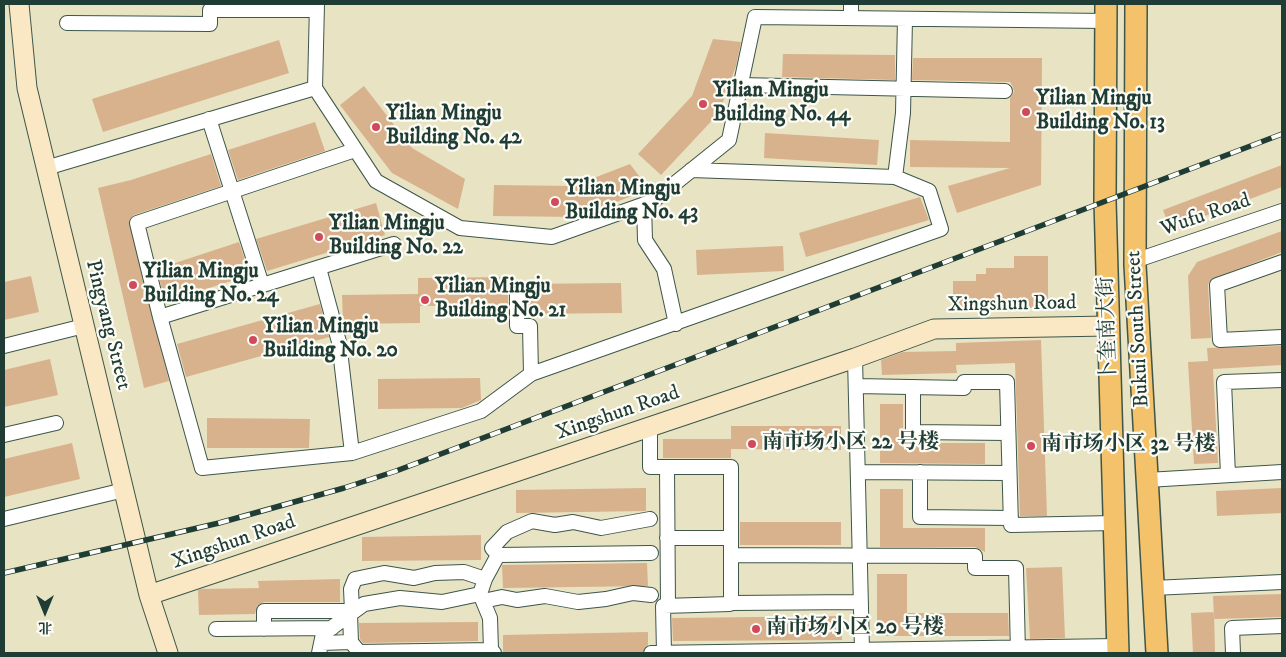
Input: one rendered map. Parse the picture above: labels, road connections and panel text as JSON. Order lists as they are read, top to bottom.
{
  "streets": {
    "main road": ["卜奎南大街", "Bukui South Street"],
    "street": ["Wufu Road", "Xingshun Road", "Pingyang Street"]
  },
  "crossings": [
    ["Xingshun Road", "Pingyang Street"],
    ["Xingshun Road", "卜奎南大街"]
  ],
  "places": [
    "Yilian Mingju Building No. 44",
    "Yilian Mingju Building No. 13",
    "Yilian Mingju Building No. 42",
    "Yilian Mingju Building No. 43",
    "Yilian Mingju Building No. 22",
    "Yilian Mingju Building No. 24",
    "Yilian Mingju Building No. 21",
    "Yilian Mingju Building No. 20",
    "南市场小区 22 号楼",
    "南市场小区 32 号楼",
    "南市场小区 20 号楼"
  ],
  "north": "bottom"
}
